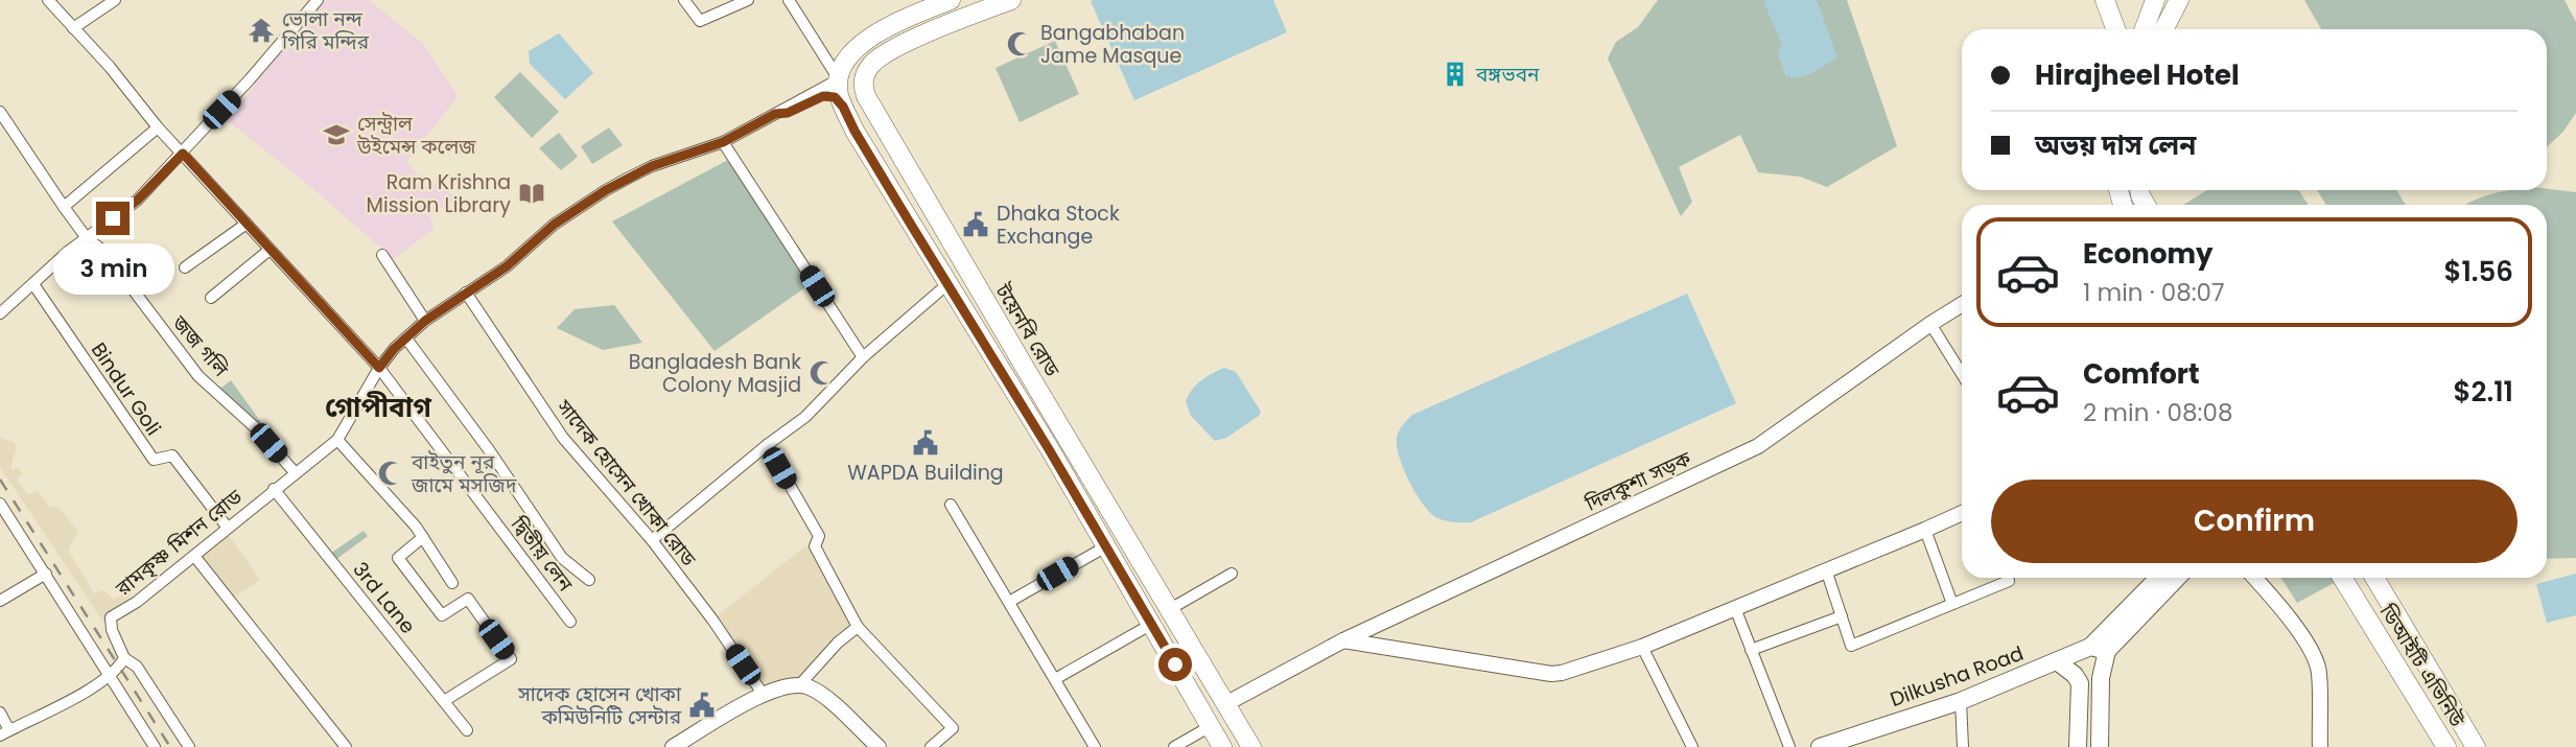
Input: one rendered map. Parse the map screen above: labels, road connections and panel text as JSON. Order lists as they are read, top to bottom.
{
  "streets": {
    "main road": ["টয়েনবি রোড", "ডিআইটি এভিনিউ", "Dilkusha Road"],
    "street": [
      "জজ গলি",
      "Bindur Goli",
      "দিলকুশা সড়ক",
      "সাদেক হোসেন খোকা রোড",
      "রামকৃষ্ণ মিশন রোড",
      "দ্বিতীয় লেন",
      "3rd Lane"
    ]
  },
  "crossings": [
    ["টয়েনবি রোড", "দিলকুশা সড়ক"],
    ["জজ গলি", "রামকৃষ্ণ মিশন রোড"],
    ["Bindur Goli", "রামকৃষ্ণ মিশন রোড"],
    ["সাদেক হোসেন খোকা রোড", "রামকৃষ্ণ মিশন রোড"],
    ["রামকৃষ্ণ মিশন রোড", "দ্বিতীয় লেন"],
    ["রামকৃষ্ণ মিশন রোড", "3rd Lane"]
  ],
  "districts": ["গোপীবাগ"],
  "places": {
    "temple": ["ভোলা নন্দ গিরি মন্দির"],
    "mosque": ["Bangabhaban Jame Masque", "Bangladesh Bank Colony Masjid", "বাইতুন নূর জামে মসজিদ"],
    "building": ["বঙ্গভবন"],
    "school or university": ["সেন্ট্রাল উইমেন্স কলেজ"],
    "library": ["Ram Krishna Mission Library"],
    "public building": ["Dhaka Stock Exchange", "WAPDA Building", "সাদেক হোসেন খোকা কমিউনিটি সেন্টার"]
  },
  "page": {
    "banner": ["Hirajheel Hotel", "অভয় দাস লেন"],
    "list": [
      {
        "name": "Economy",
        "note": "1 min · 08:07",
        "value": "$1.56"
      },
      {
        "name": "Comfort",
        "note": "2 min · 08:08",
        "value": "$2.11"
      }
    ],
    "bubble": "3 min",
    "buttons": "Confirm"
  }
}
